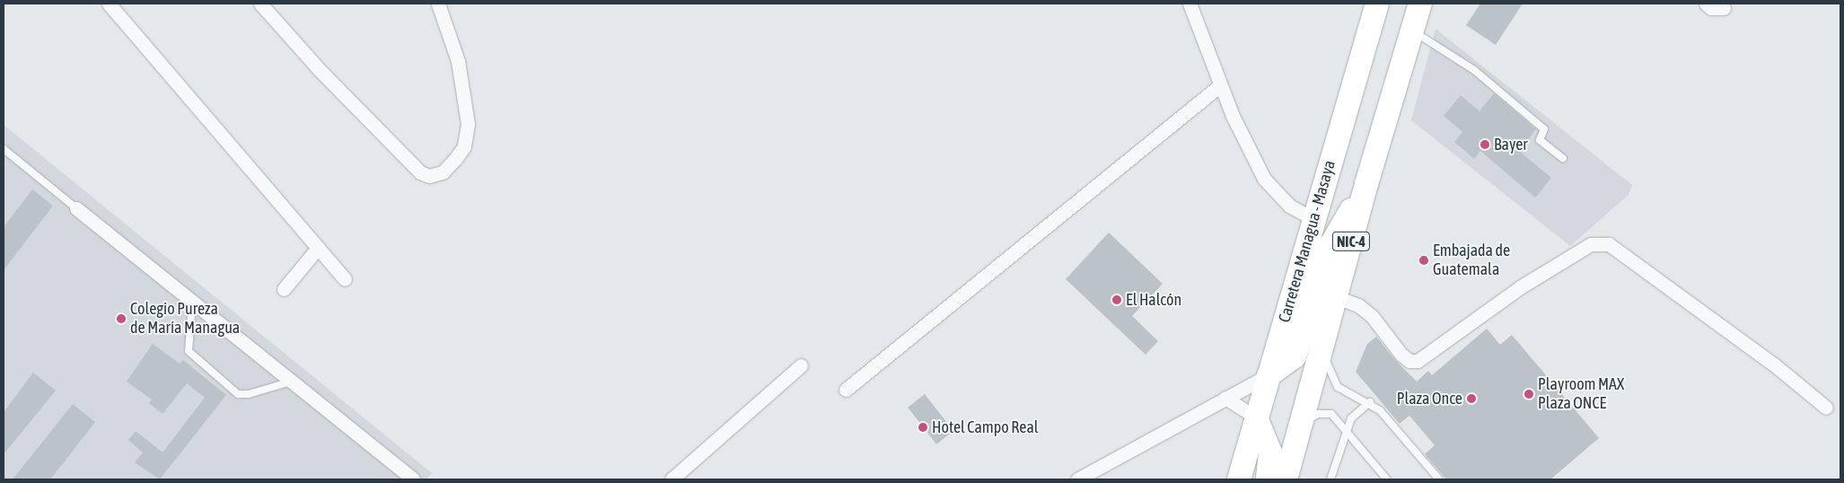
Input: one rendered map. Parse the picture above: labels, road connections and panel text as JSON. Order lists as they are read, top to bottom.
{
  "streets": {
    "highway": ["Carretera Managua - Masaya", "NIC-4"]
  },
  "places": [
    "Bayer",
    "Embajada de Guatemala",
    "El Halcón",
    "Colegio Pureza de María Managua",
    "Playroom MAX Plaza ONCE",
    "Plaza Once",
    "Hotel Campo Real"
  ]
}
